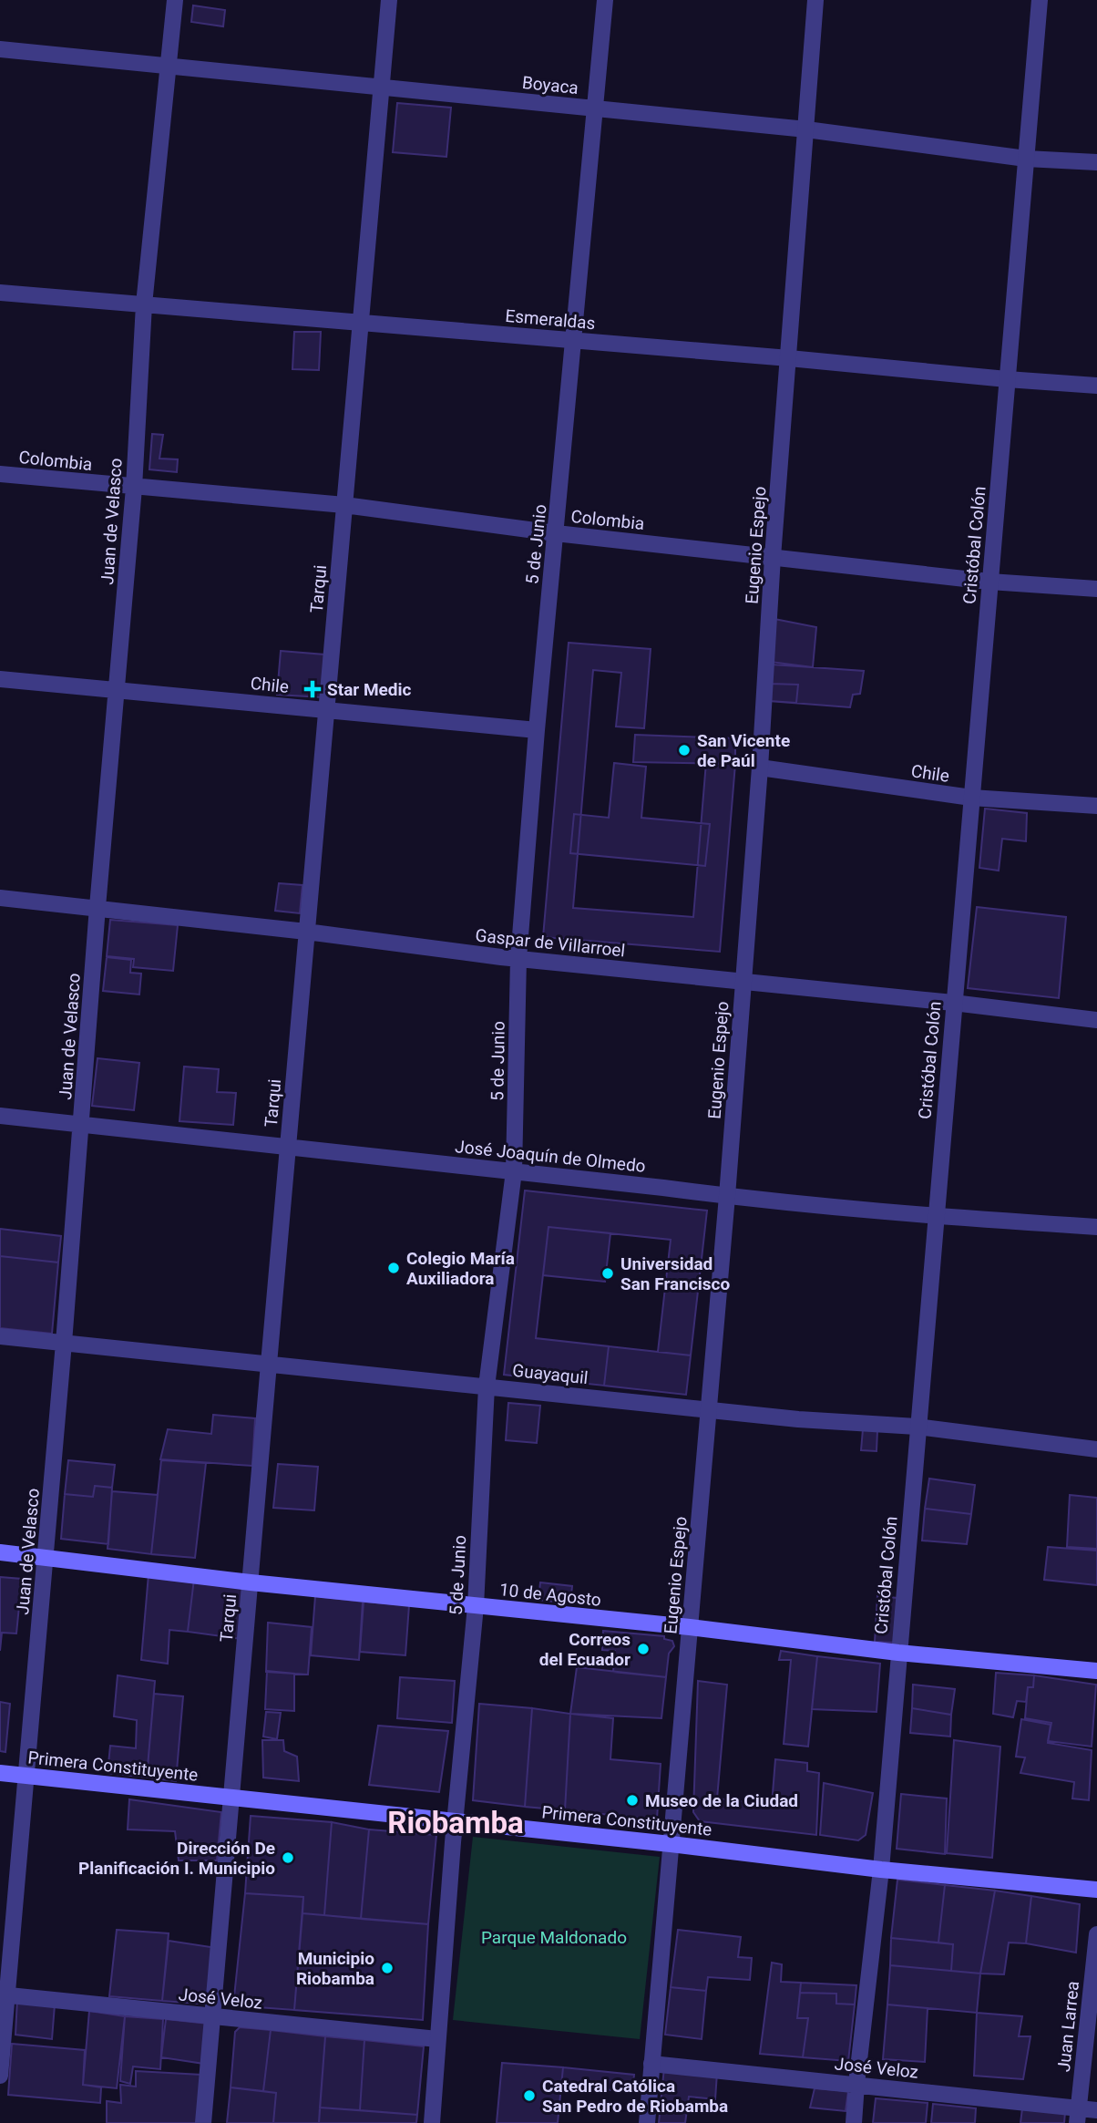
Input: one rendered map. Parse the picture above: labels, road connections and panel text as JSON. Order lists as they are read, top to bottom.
{
  "streets": {
    "main road": ["10 de Agosto", "Primera Constituyente"],
    "street": [
      "Boyaca",
      "Esmeraldas",
      "Colombia",
      "Juan de Velasco",
      "5 de Junio",
      "Eugenio Espejo",
      "Cristóbal Colón",
      "Tarqui",
      "Chile",
      "Gaspar de Villarroel",
      "José Joaquín de Olmedo",
      "Guayaquil",
      "José Veloz",
      "Juan Larrea"
    ]
  },
  "crossings": [
    ["Boyaca", "Juan de Velasco"],
    ["Boyaca", "5 de Junio"],
    ["Boyaca", "Eugenio Espejo"],
    ["Boyaca", "Cristóbal Colón"],
    ["Boyaca", "Tarqui"],
    ["Esmeraldas", "Juan de Velasco"],
    ["Esmeraldas", "5 de Junio"],
    ["Esmeraldas", "Eugenio Espejo"],
    ["Esmeraldas", "Cristóbal Colón"],
    ["Esmeraldas", "Tarqui"],
    ["Colombia", "Juan de Velasco"],
    ["Colombia", "5 de Junio"],
    ["Colombia", "Eugenio Espejo"],
    ["Colombia", "Cristóbal Colón"],
    ["Colombia", "Tarqui"],
    ["Juan de Velasco", "Chile"],
    ["Juan de Velasco", "Gaspar de Villarroel"],
    ["Juan de Velasco", "José Joaquín de Olmedo"],
    ["Juan de Velasco", "Guayaquil"],
    ["Juan de Velasco", "10 de Agosto"],
    ["Juan de Velasco", "Primera Constituyente"],
    ["Juan de Velasco", "José Veloz"],
    ["5 de Junio", "Chile"],
    ["5 de Junio", "Gaspar de Villarroel"],
    ["5 de Junio", "José Joaquín de Olmedo"],
    ["5 de Junio", "Guayaquil"],
    ["5 de Junio", "10 de Agosto"],
    ["5 de Junio", "Primera Constituyente"],
    ["5 de Junio", "José Veloz"],
    ["Eugenio Espejo", "Chile"],
    ["Eugenio Espejo", "Gaspar de Villarroel"],
    ["Eugenio Espejo", "José Joaquín de Olmedo"],
    ["Eugenio Espejo", "Guayaquil"],
    ["Eugenio Espejo", "10 de Agosto"],
    ["Eugenio Espejo", "Primera Constituyente"],
    ["Eugenio Espejo", "José Veloz"],
    ["Cristóbal Colón", "Chile"],
    ["Cristóbal Colón", "Gaspar de Villarroel"],
    ["Cristóbal Colón", "José Joaquín de Olmedo"],
    ["Cristóbal Colón", "Guayaquil"],
    ["Cristóbal Colón", "10 de Agosto"],
    ["Cristóbal Colón", "Primera Constituyente"],
    ["Cristóbal Colón", "José Veloz"],
    ["Tarqui", "Chile"],
    ["Tarqui", "Gaspar de Villarroel"],
    ["Tarqui", "José Joaquín de Olmedo"],
    ["Tarqui", "Guayaquil"],
    ["Tarqui", "10 de Agosto"],
    ["Tarqui", "Primera Constituyente"],
    ["Tarqui", "José Veloz"],
    ["José Veloz", "Juan Larrea"]
  ],
  "districts": ["Riobamba"],
  "parks": ["Parque Maldonado"],
  "places": {
    "health": ["Star Medic"],
    "other": [
      "San Vicente de Paúl",
      "Colegio María Auxiliadora",
      "Universidad San Francisco",
      "Correos del Ecuador",
      "Museo de la Ciudad",
      "Dirección De Planificación I. Municipio",
      "Municipio Riobamba",
      "Catedral Católica San Pedro de Riobamba"
    ]
  }
}
